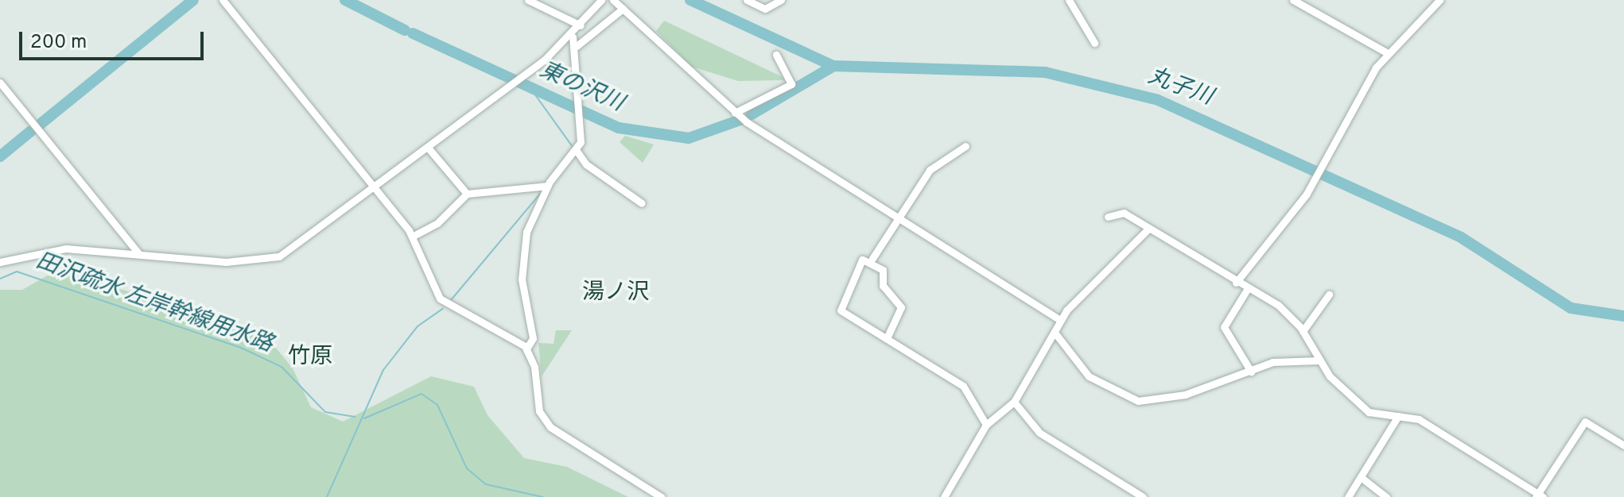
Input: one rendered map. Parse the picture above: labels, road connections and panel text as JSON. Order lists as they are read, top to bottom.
{
  "districts": ["湯ノ沢", "竹原"],
  "water": ["東の沢川", "丸子川", "田沢疏水 左岸幹線用水路"],
  "scale_bar": "200 m"
}
